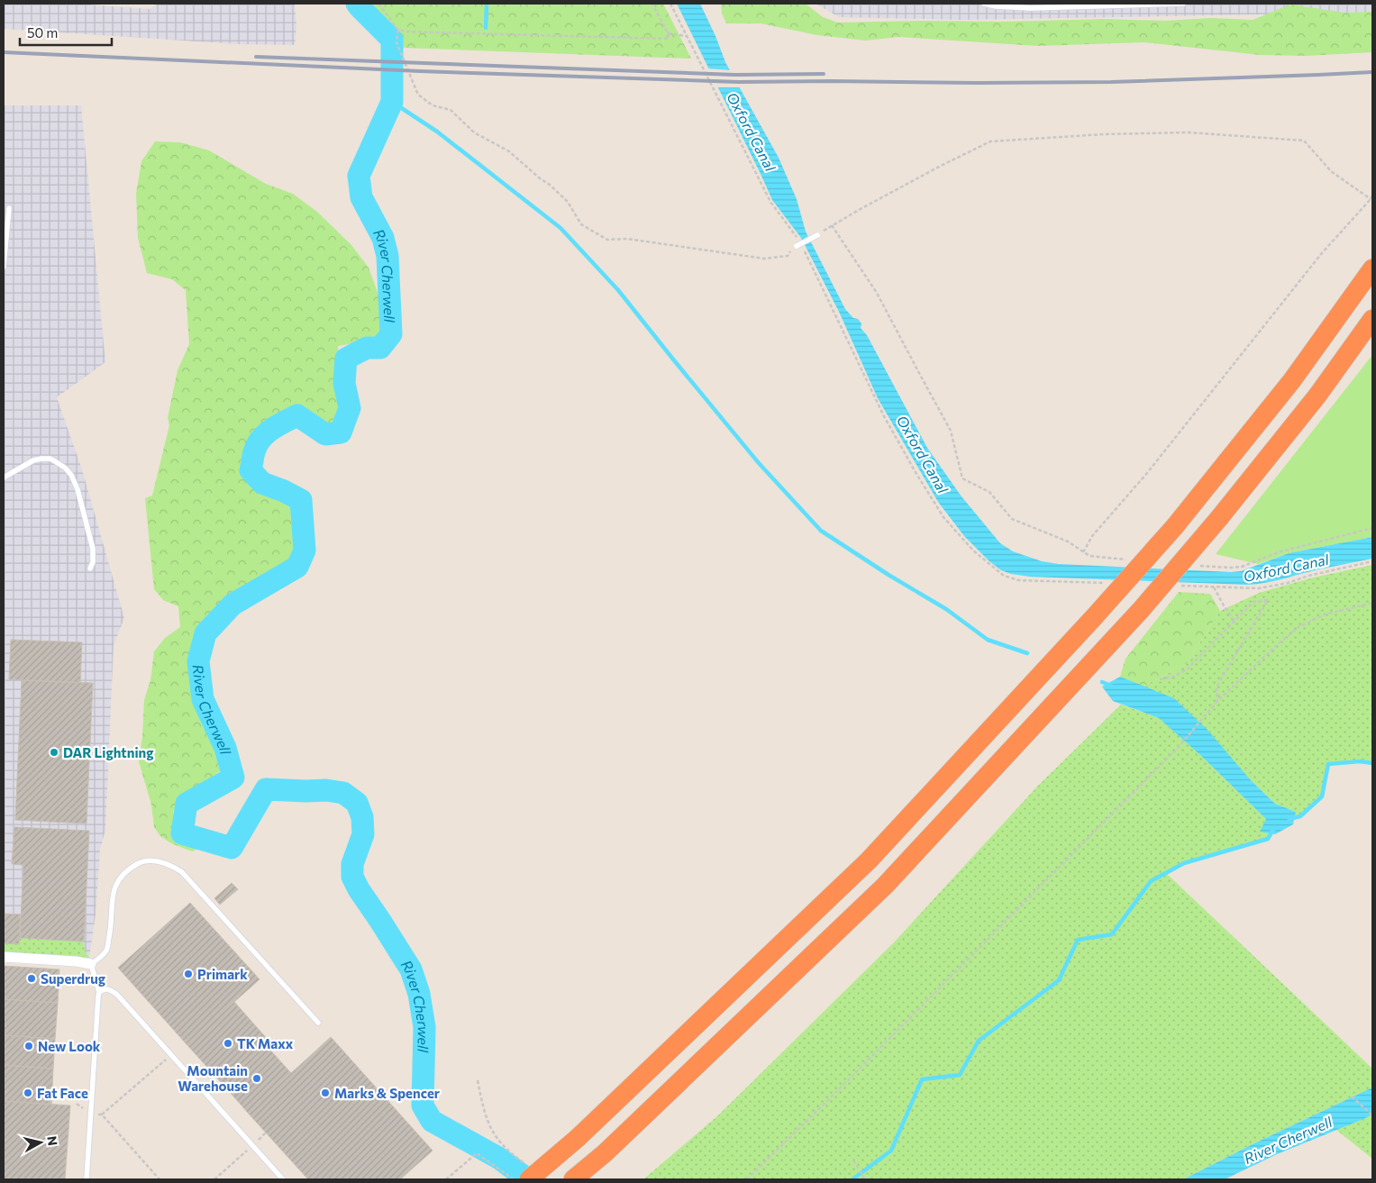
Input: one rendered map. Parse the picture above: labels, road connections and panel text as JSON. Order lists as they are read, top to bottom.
{
  "water": ["Oxford Canal", "River Cherwell"],
  "places": [
    "DAR Lightning",
    "Primark",
    "Superdrug",
    "TK Maxx",
    "New Look",
    "Mountain Warehouse",
    "Fat Face",
    "Marks & Spencer"
  ],
  "scale_bar": "50 m",
  "north": "right"
}
